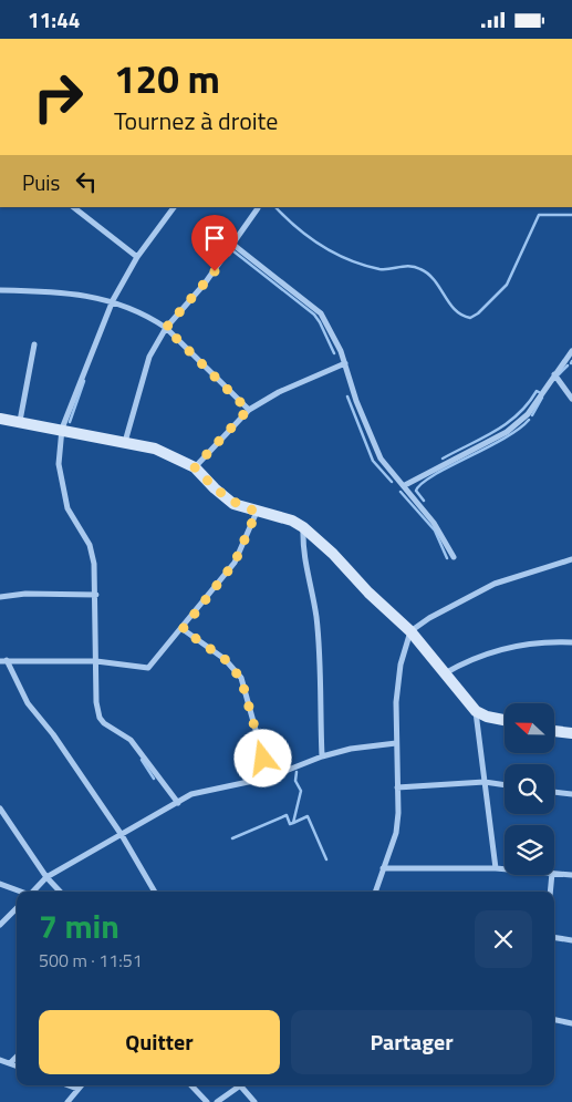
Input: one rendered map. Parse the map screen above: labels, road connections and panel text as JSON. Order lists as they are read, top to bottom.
{
  "north": "left",
  "page": {
    "status": "11:44",
    "turn": ["120 m", "Tournez à droite"],
    "then": "Puis",
    "heading": ["7 min", "500 m · 11:51"],
    "buttons": ["Quitter", "Partager"]
  }
}
